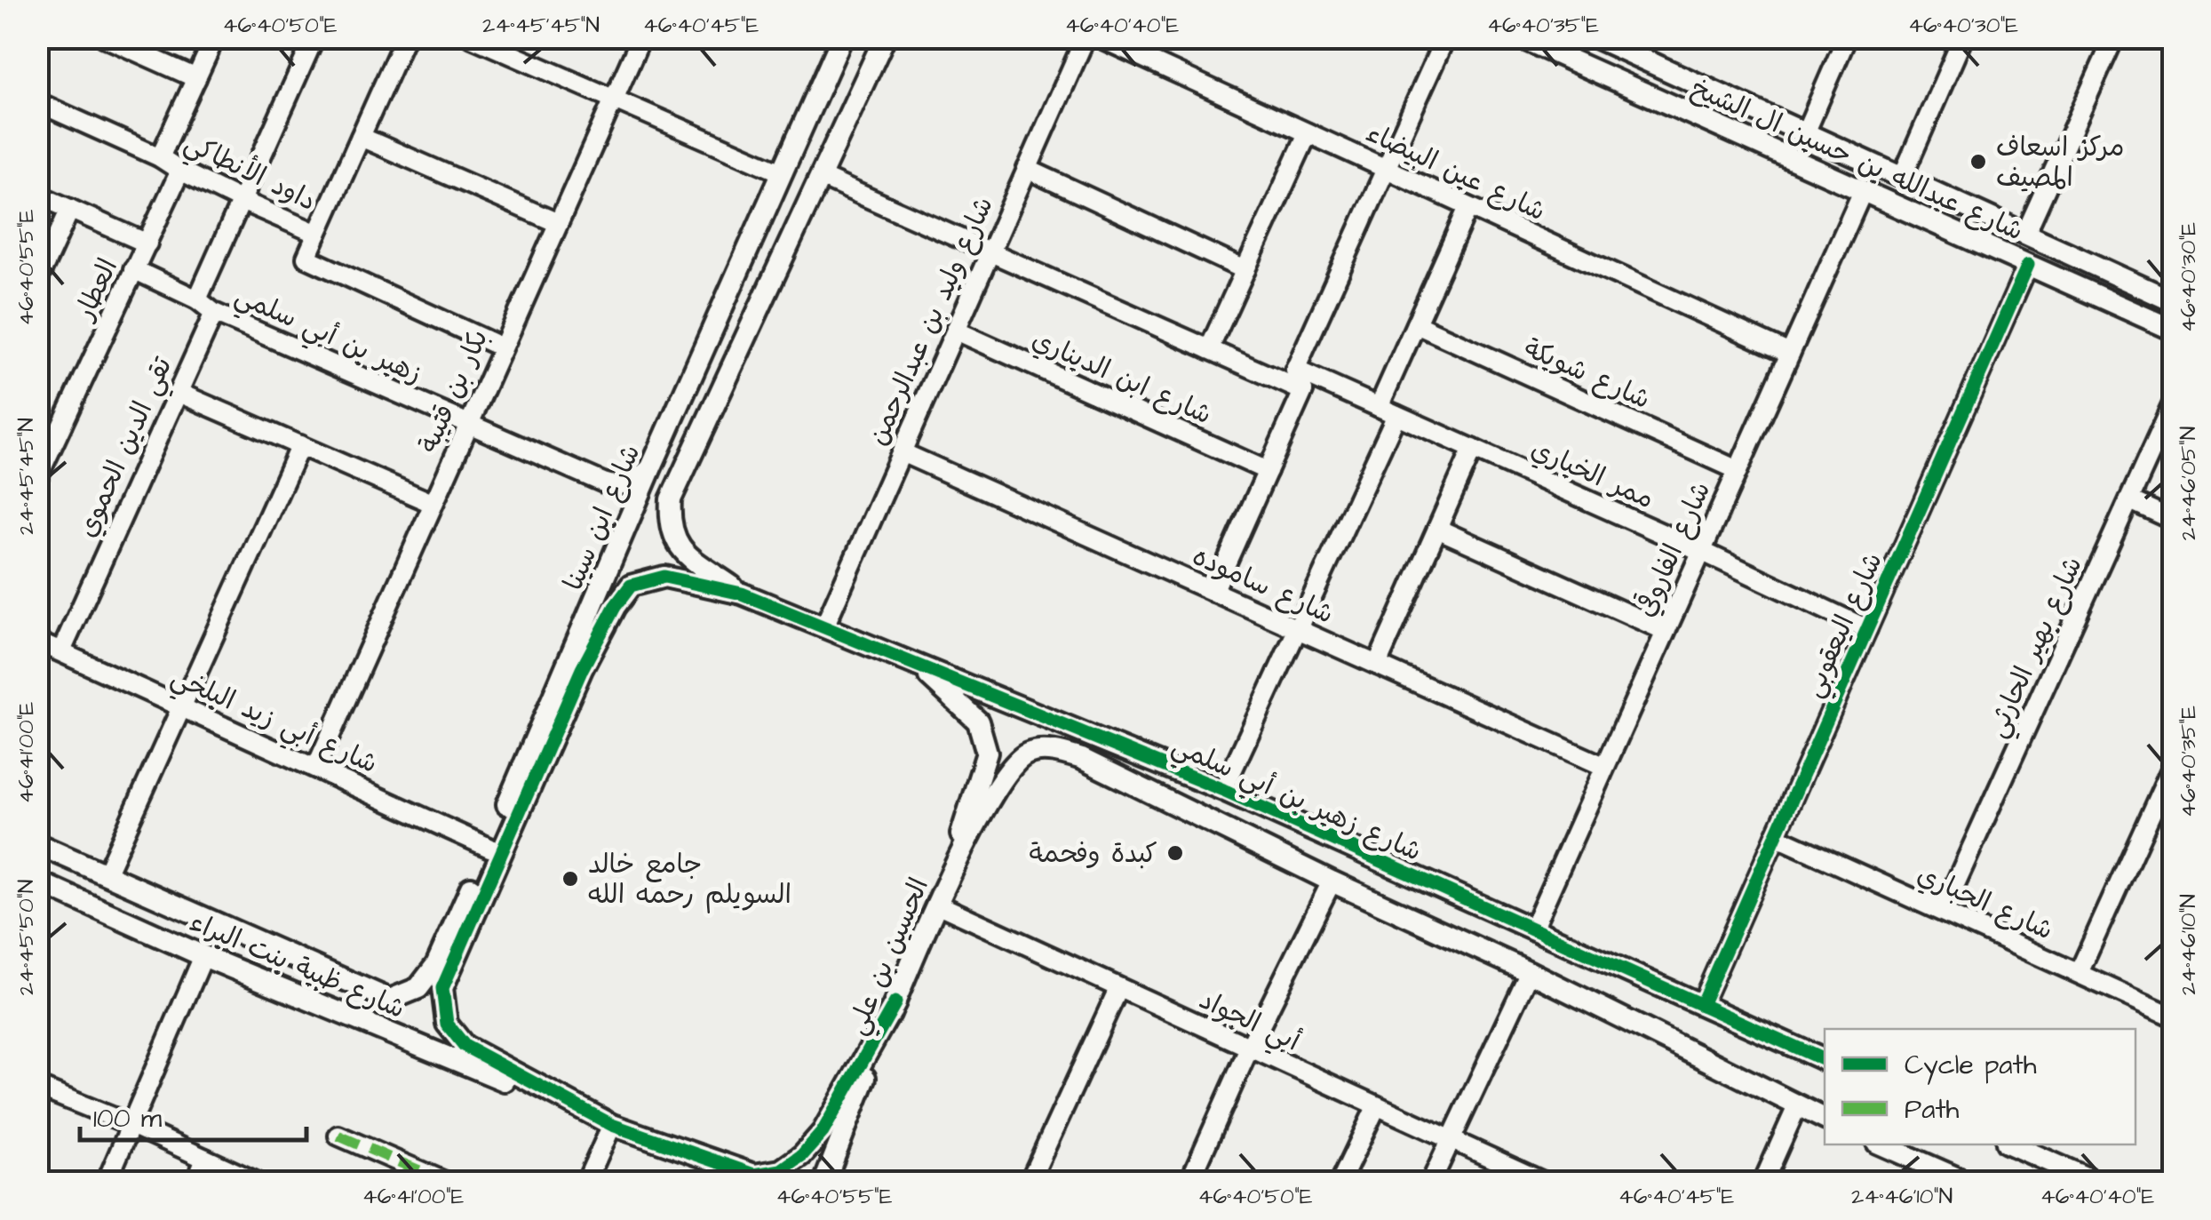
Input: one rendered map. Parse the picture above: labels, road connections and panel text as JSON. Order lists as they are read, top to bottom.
{
  "streets": {
    "street": [
      "شارع عبدالله بن حسين ال الشيخ",
      "داود الأنطاكي",
      "شارع عين البيضاء",
      "العطار",
      "شارع وليد بن عبدالرحمن",
      "زهير بن أبي سلمي",
      "شارع شويكة",
      "شارع ابن الديناري",
      "بكار بن قتيبة",
      "تقي الدين الحموي",
      "ممر الخياري",
      "شارع ابن سينا",
      "شارع الفاروقي",
      "شارع ساموده",
      "شارع اليعقوبي",
      "شارع بهير الحارثي",
      "شارع أبي زيد البلخي",
      "شارع زهير بن أبي سلمي",
      "شارع الحباري",
      "الحسين بن علي",
      "شارع ظبية بنت البراء",
      "أبي الجواد"
    ]
  },
  "crossings": [
    ["شارع عبدالله بن حسين ال الشيخ", "شارع الفاروقي"],
    ["شارع عبدالله بن حسين ال الشيخ", "شارع اليعقوبي"],
    ["داود الأنطاكي", "العطار"],
    ["داود الأنطاكي", "بكار بن قتيبة"],
    ["شارع عين البيضاء", "شارع الفاروقي"],
    ["العطار", "زهير بن أبي سلمي"],
    ["شارع وليد بن عبدالرحمن", "شارع ابن الديناري"],
    ["شارع وليد بن عبدالرحمن", "شارع ساموده"],
    ["شارع وليد بن عبدالرحمن", "شارع زهير بن أبي سلمي"],
    ["زهير بن أبي سلمي", "بكار بن قتيبة"],
    ["زهير بن أبي سلمي", "تقي الدين الحموي"],
    ["زهير بن أبي سلمي", "شارع ابن سينا"],
    ["شارع شويكة", "شارع الفاروقي"],
    ["بكار بن قتيبة", "شارع أبي زيد البلخي"],
    ["تقي الدين الحموي", "شارع أبي زيد البلخي"],
    ["ممر الخياري", "شارع الفاروقي"],
    ["ممر الخياري", "شارع اليعقوبي"],
    ["شارع ابن سينا", "شارع أبي زيد البلخي"],
    ["شارع ابن سينا", "شارع ظبية بنت البراء"],
    ["شارع الفاروقي", "شارع ساموده"],
    ["شارع الفاروقي", "شارع زهير بن أبي سلمي"],
    ["شارع اليعقوبي", "شارع زهير بن أبي سلمي"],
    ["شارع اليعقوبي", "شارع الحباري"],
    ["شارع بهير الحارثي", "شارع الحباري"],
    ["شارع زهير بن أبي سلمي", "الحسين بن علي"],
    ["الحسين بن علي", "أبي الجواد"]
  ],
  "places": ["مركز اسعاف المصيف", "كبدة وفحمة", "جامع خالد السويلم رحمه الله"],
  "legend": ["Cycle path", "Path"],
  "scale_bar": "100 m",
  "coordinates": [
    "46°40'50\"E",
    "24°45'45\"N",
    "46°40'45\"E",
    "46°40'40\"E",
    "46°40'35\"E",
    "46°40'30\"E",
    "46°40'55\"E",
    "24°46'05\"N",
    "46°41'00\"E",
    "24°45'50\"N",
    "24°46'10\"N"
  ]
}
